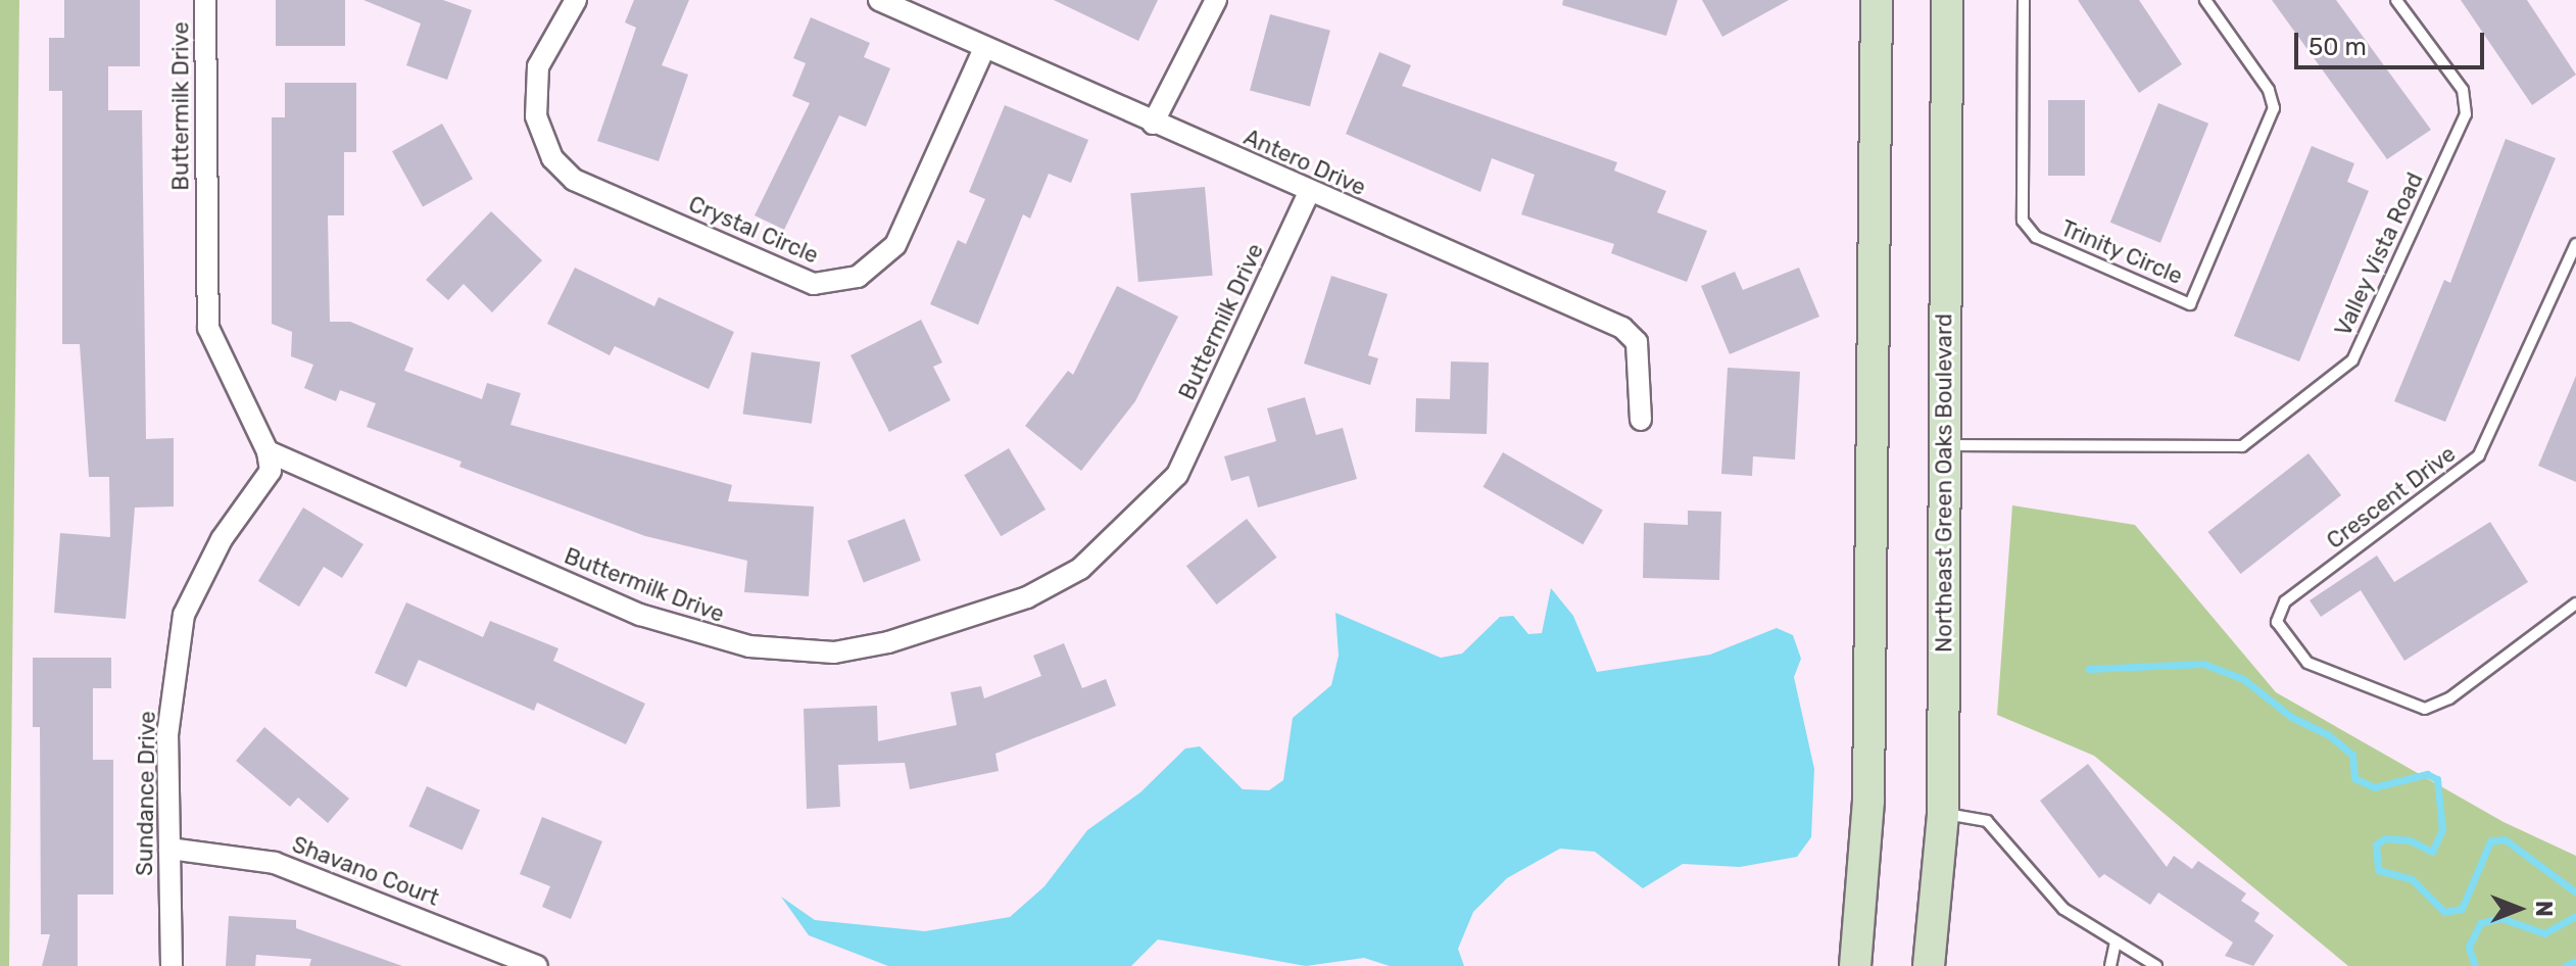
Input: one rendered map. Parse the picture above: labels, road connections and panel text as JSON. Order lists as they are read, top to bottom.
{
  "streets": {
    "main road": ["Northeast Green Oaks Boulevard"],
    "street": [
      "Buttermilk Drive",
      "Antero Drive",
      "Crystal Circle",
      "Sundance Drive",
      "Shavano Court"
    ],
    "lane": ["Trinity Circle", "Valley Vista Road", "Crescent Drive"]
  },
  "crossings": [
    ["Buttermilk Drive", "Antero Drive"],
    ["Buttermilk Drive", "Sundance Drive"],
    ["Antero Drive", "Crystal Circle"],
    ["Valley Vista Road", "Northeast Green Oaks Boulevard"],
    ["Sundance Drive", "Shavano Court"]
  ],
  "scale_bar": "50 m",
  "north": "right"
}
